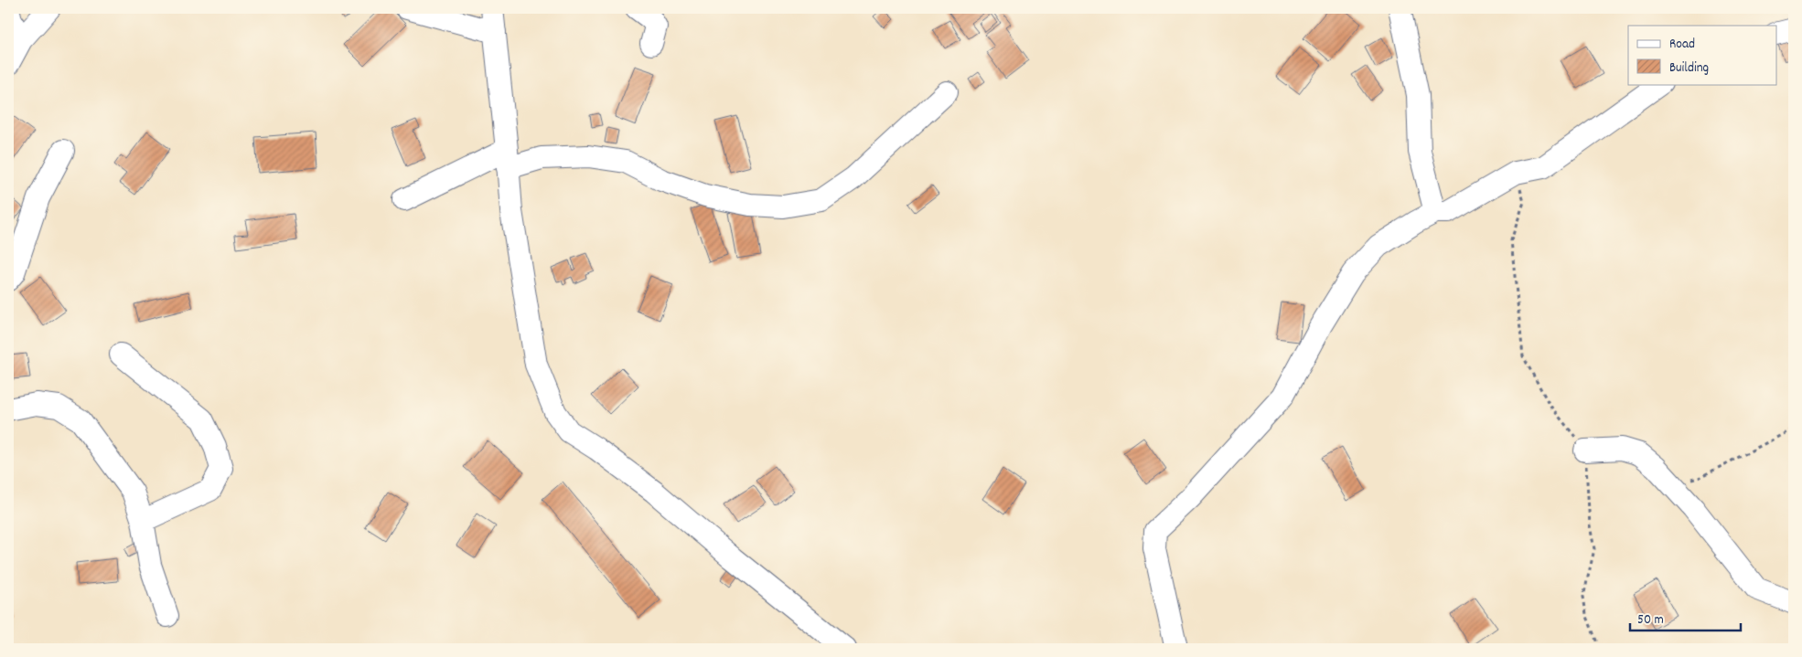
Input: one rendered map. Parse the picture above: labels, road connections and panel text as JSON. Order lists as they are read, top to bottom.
{
  "legend": ["Road", "Building"],
  "scale_bar": "50 m"
}
